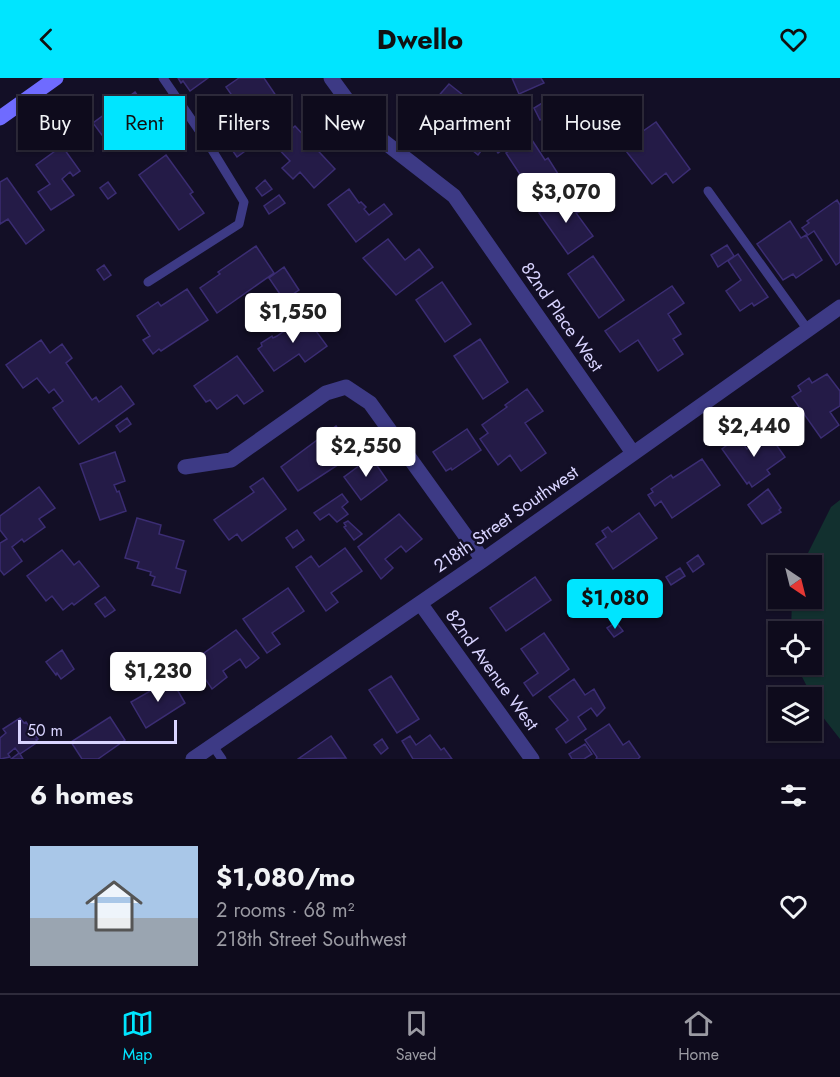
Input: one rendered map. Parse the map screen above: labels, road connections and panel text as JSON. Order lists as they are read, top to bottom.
{
  "streets": {
    "street": ["82nd Place West", "218th Street Southwest", "82nd Avenue West"]
  },
  "crossings": [
    ["82nd Place West", "218th Street Southwest"],
    ["218th Street Southwest", "82nd Avenue West"]
  ],
  "scale_bar": "50 m",
  "north": "bottom right",
  "page": {
    "header": "Dwello",
    "chip": [
      "Buy",
      "Rent",
      "Filters",
      "New",
      "Apartment",
      "House"
    ],
    "price": [
      "$3,070",
      "$1,550",
      "$2,440",
      "$2,550",
      "$1,080",
      "$1,230"
    ],
    "scale": "50 m",
    "heading": "6 homes",
    "list": [
      {
        "name": "$1,080/mo",
        "note": "2 rooms · 68 m² · 218th Street Southwest"
      }
    ],
    "tabs": ["Map", "Saved", "Home"]
  }
}
